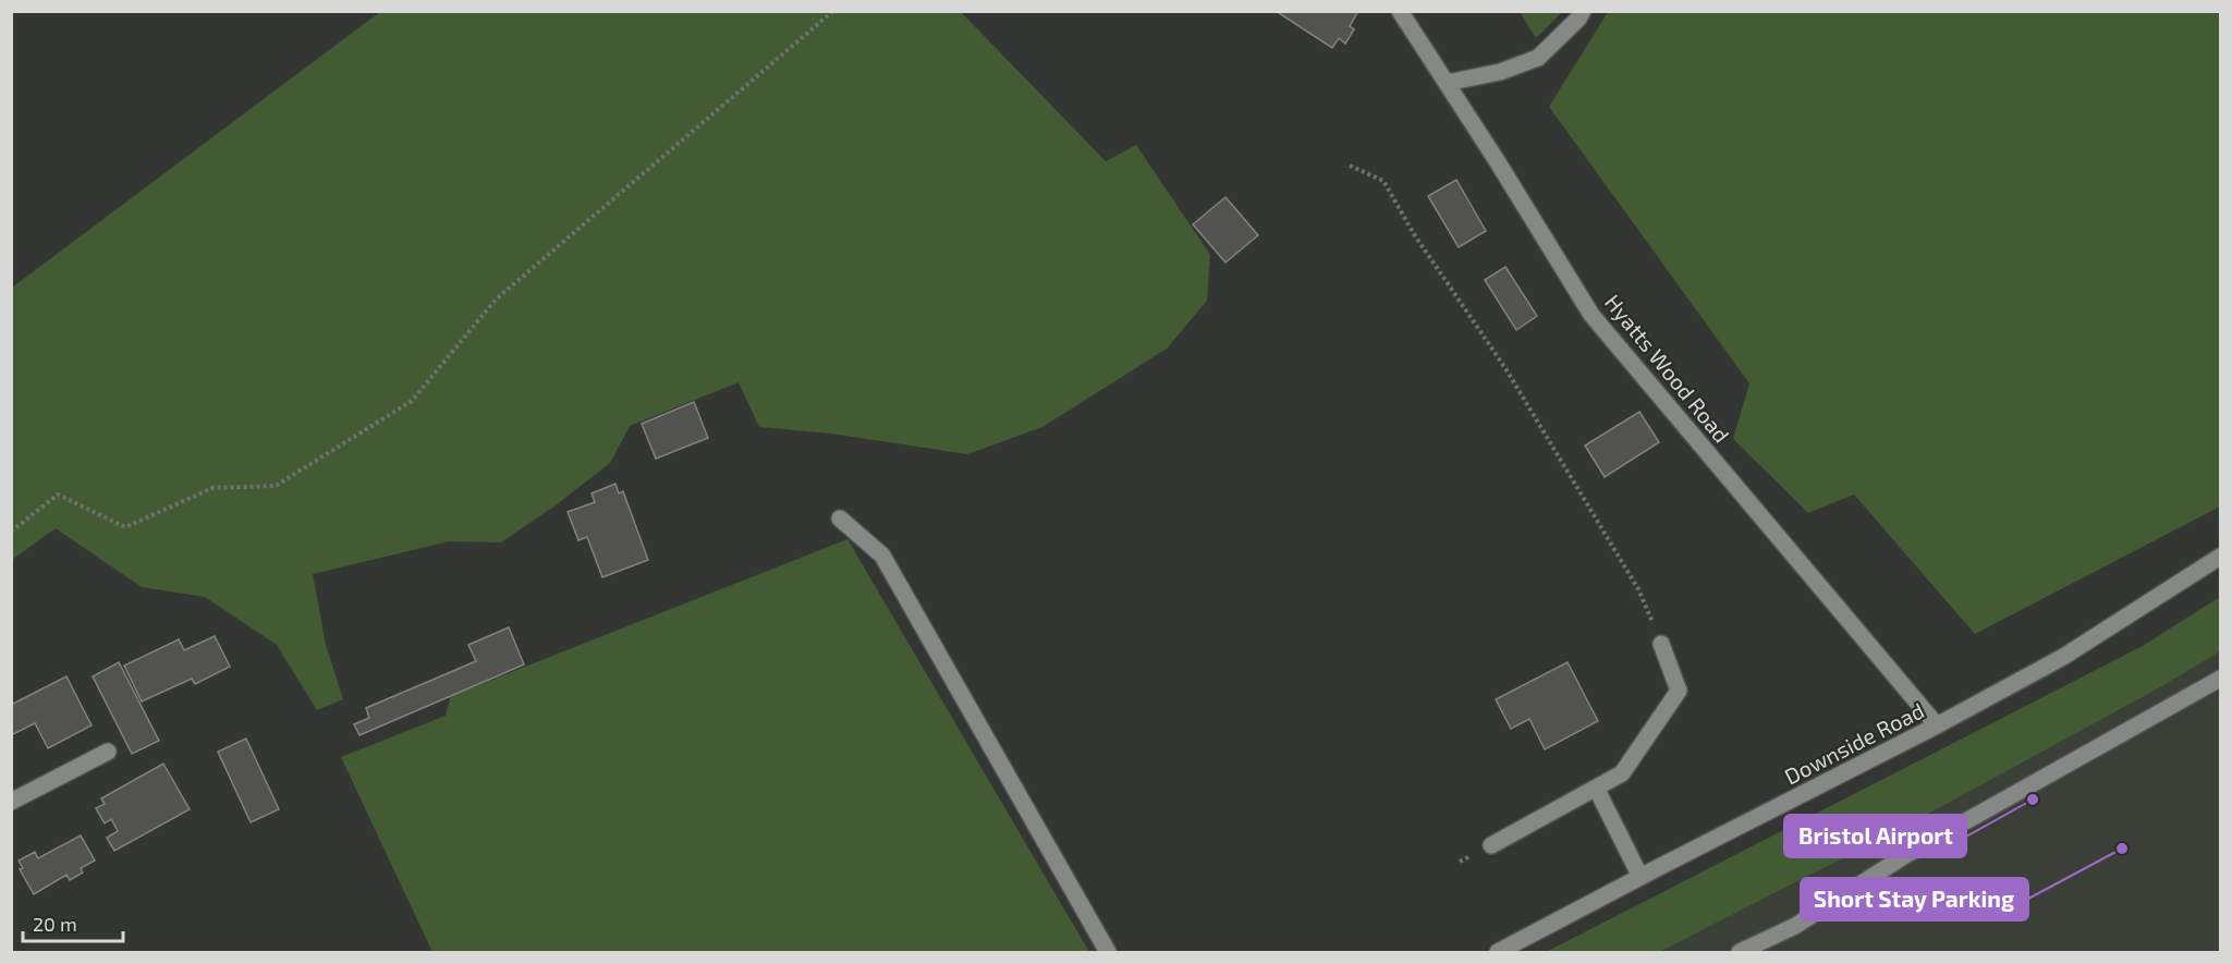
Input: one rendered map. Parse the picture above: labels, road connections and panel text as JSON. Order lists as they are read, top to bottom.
{
  "streets": {
    "street": ["Hyatts Wood Road", "Downside Road"]
  },
  "crossings": [
    ["Hyatts Wood Road", "Downside Road"]
  ],
  "places": ["Bristol Airport", "Short Stay Parking"],
  "scale_bar": "20 m"
}
